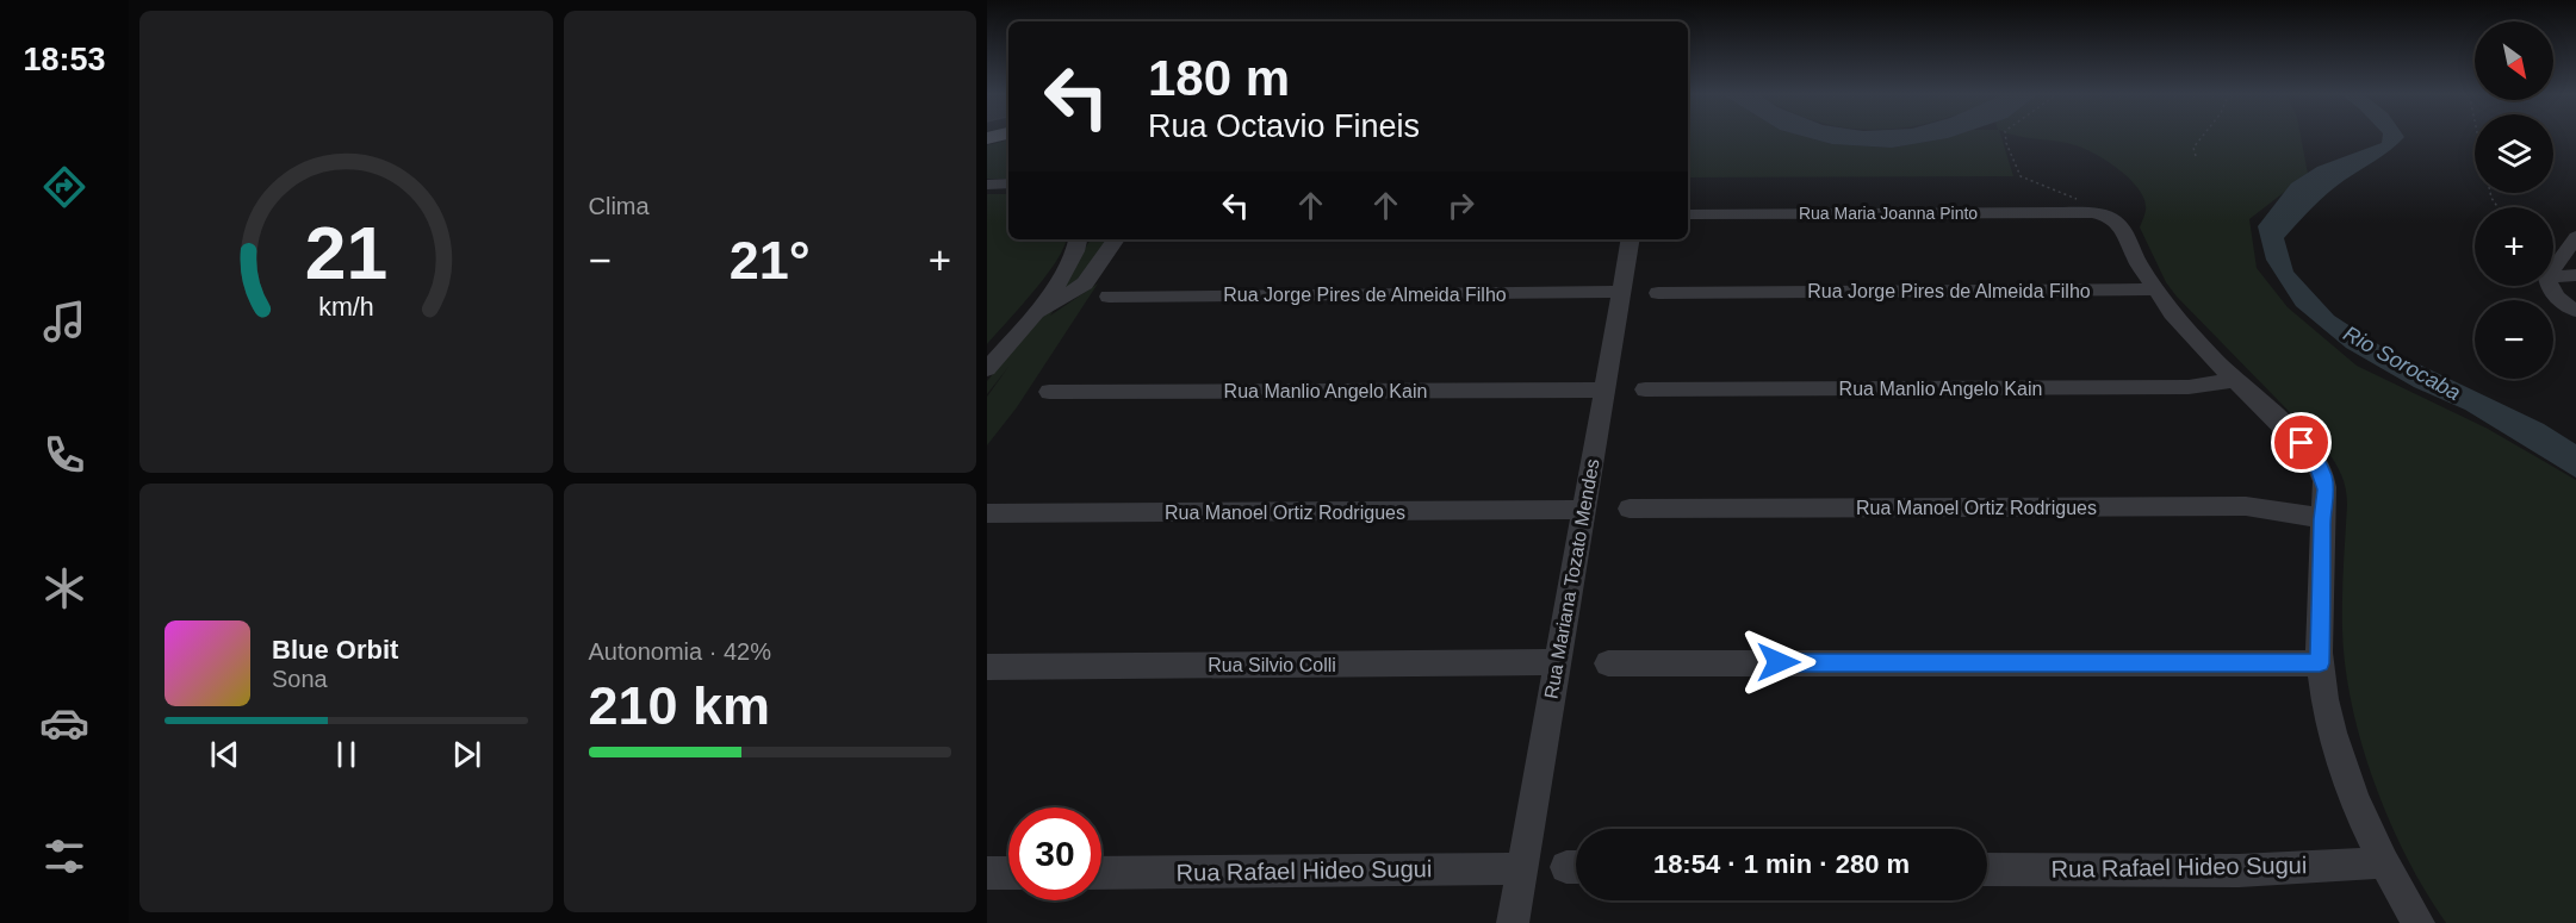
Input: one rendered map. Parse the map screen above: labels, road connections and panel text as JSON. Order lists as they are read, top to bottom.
{
  "streets": {
    "street": [
      "Rua Maria Joanna Pinto",
      "Rua Jorge Pires de Almeida Filho",
      "Rua Manlio Angelo Kain",
      "Rua Manoel Ortiz Rodrigues",
      "Rua Mariana Tozato Mendes",
      "Rua Silvio Colli",
      "Rua Rafael Hideo Sugui"
    ]
  },
  "crossings": [
    ["Rua Jorge Pires de Almeida Filho", "Rua Mariana Tozato Mendes"],
    ["Rua Manlio Angelo Kain", "Rua Mariana Tozato Mendes"],
    ["Rua Manoel Ortiz Rodrigues", "Rua Mariana Tozato Mendes"],
    ["Rua Mariana Tozato Mendes", "Rua Silvio Colli"],
    ["Rua Mariana Tozato Mendes", "Rua Rafael Hideo Sugui"]
  ],
  "water": ["Rio Sorocaba"],
  "north": "bottom right",
  "page": {
    "tabs": "18:53",
    "tile": [
      "Clima",
      ["Autonomia · 42%", "210 km"]
    ],
    "map_buttons": ["+", "−"],
    "turn": ["180 m", "Rua Octavio Fineis"],
    "heat": ["−", "21°", "+"],
    "song": ["Blue Orbit", "Sona"],
    "limit": "30",
    "trip": "18:54 · 1 min · 280 m",
    "gauge": ["21", "km/h"]
  }
}
